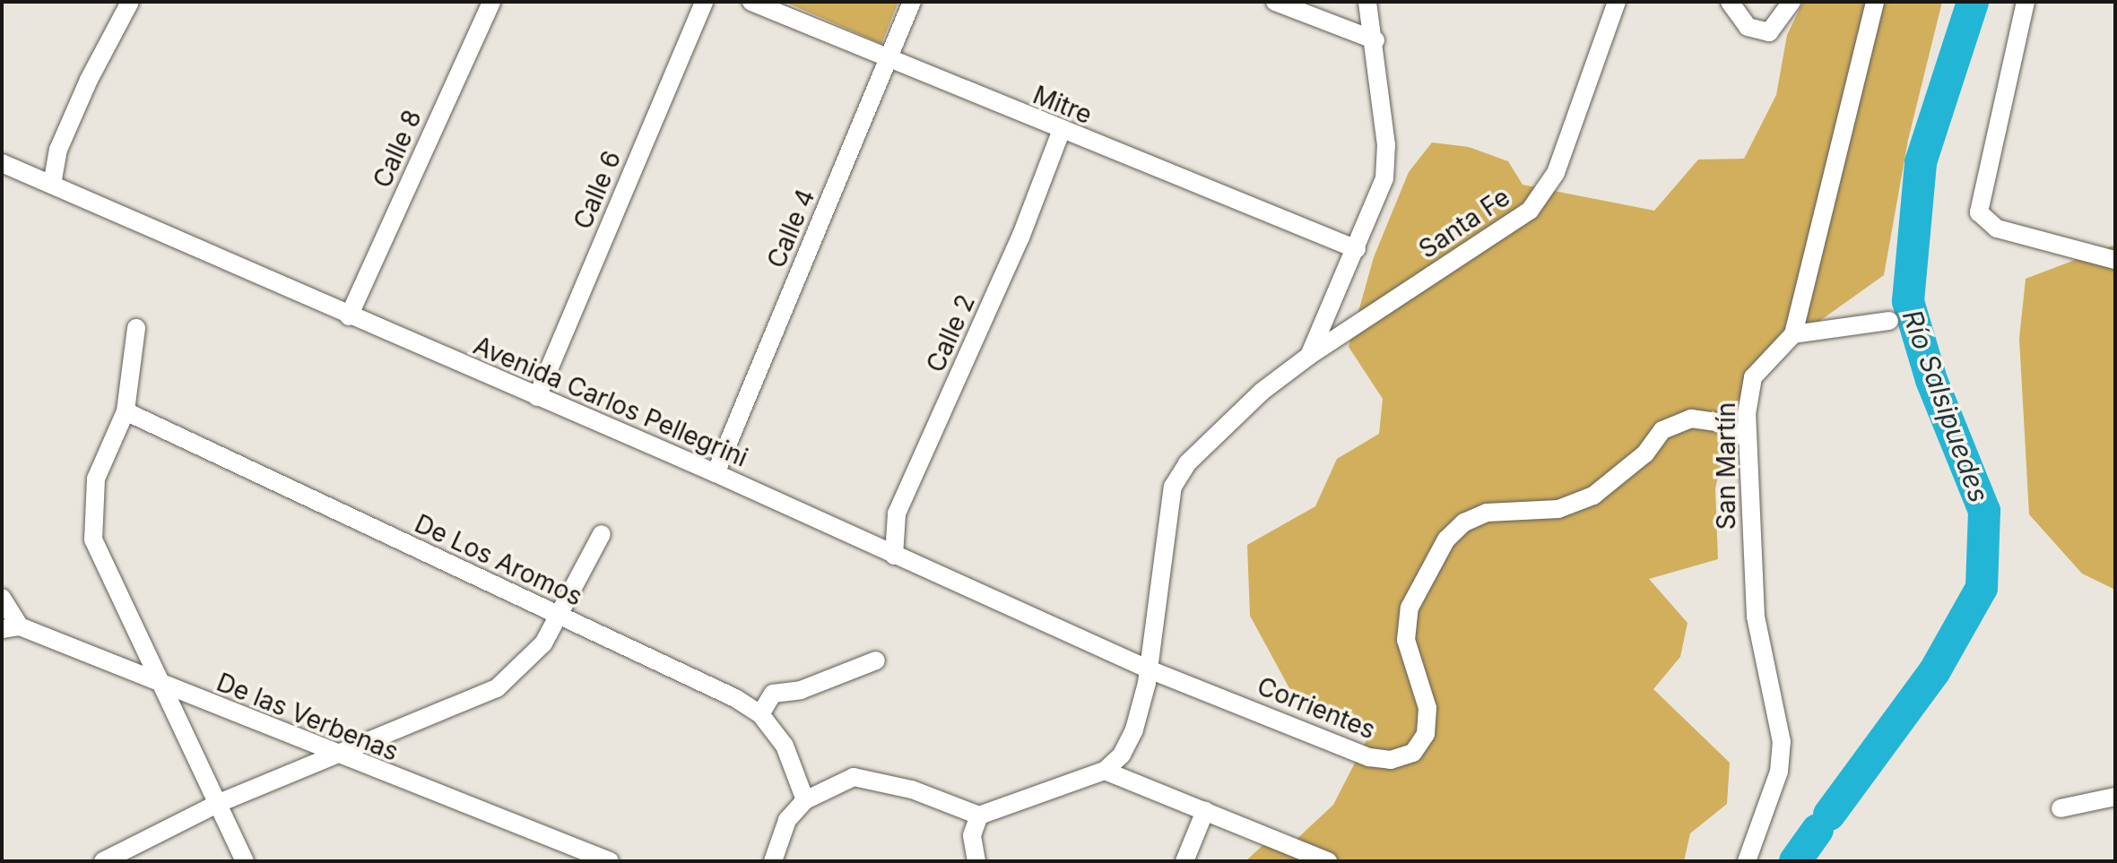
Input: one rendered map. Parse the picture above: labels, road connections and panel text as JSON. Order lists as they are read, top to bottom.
{
  "streets": {
    "street": [
      "Mitre",
      "Calle 8",
      "Calle 6",
      "Santa Fe",
      "Calle 4",
      "Calle 2",
      "Avenida Carlos Pellegrini",
      "San Martín",
      "De Los Aromos",
      "Corrientes",
      "De las Verbenas"
    ]
  },
  "crossings": [
    ["Mitre", "Calle 4"],
    ["Mitre", "Calle 2"],
    ["Calle 8", "Avenida Carlos Pellegrini"],
    ["Calle 6", "Avenida Carlos Pellegrini"],
    ["Santa Fe", "Avenida Carlos Pellegrini"],
    ["Santa Fe", "Corrientes"],
    ["Calle 4", "Avenida Carlos Pellegrini"],
    ["Calle 2", "Avenida Carlos Pellegrini"],
    ["Avenida Carlos Pellegrini", "Corrientes"],
    ["San Martín", "Corrientes"]
  ],
  "water": ["Río Salsipuedes"]
}
